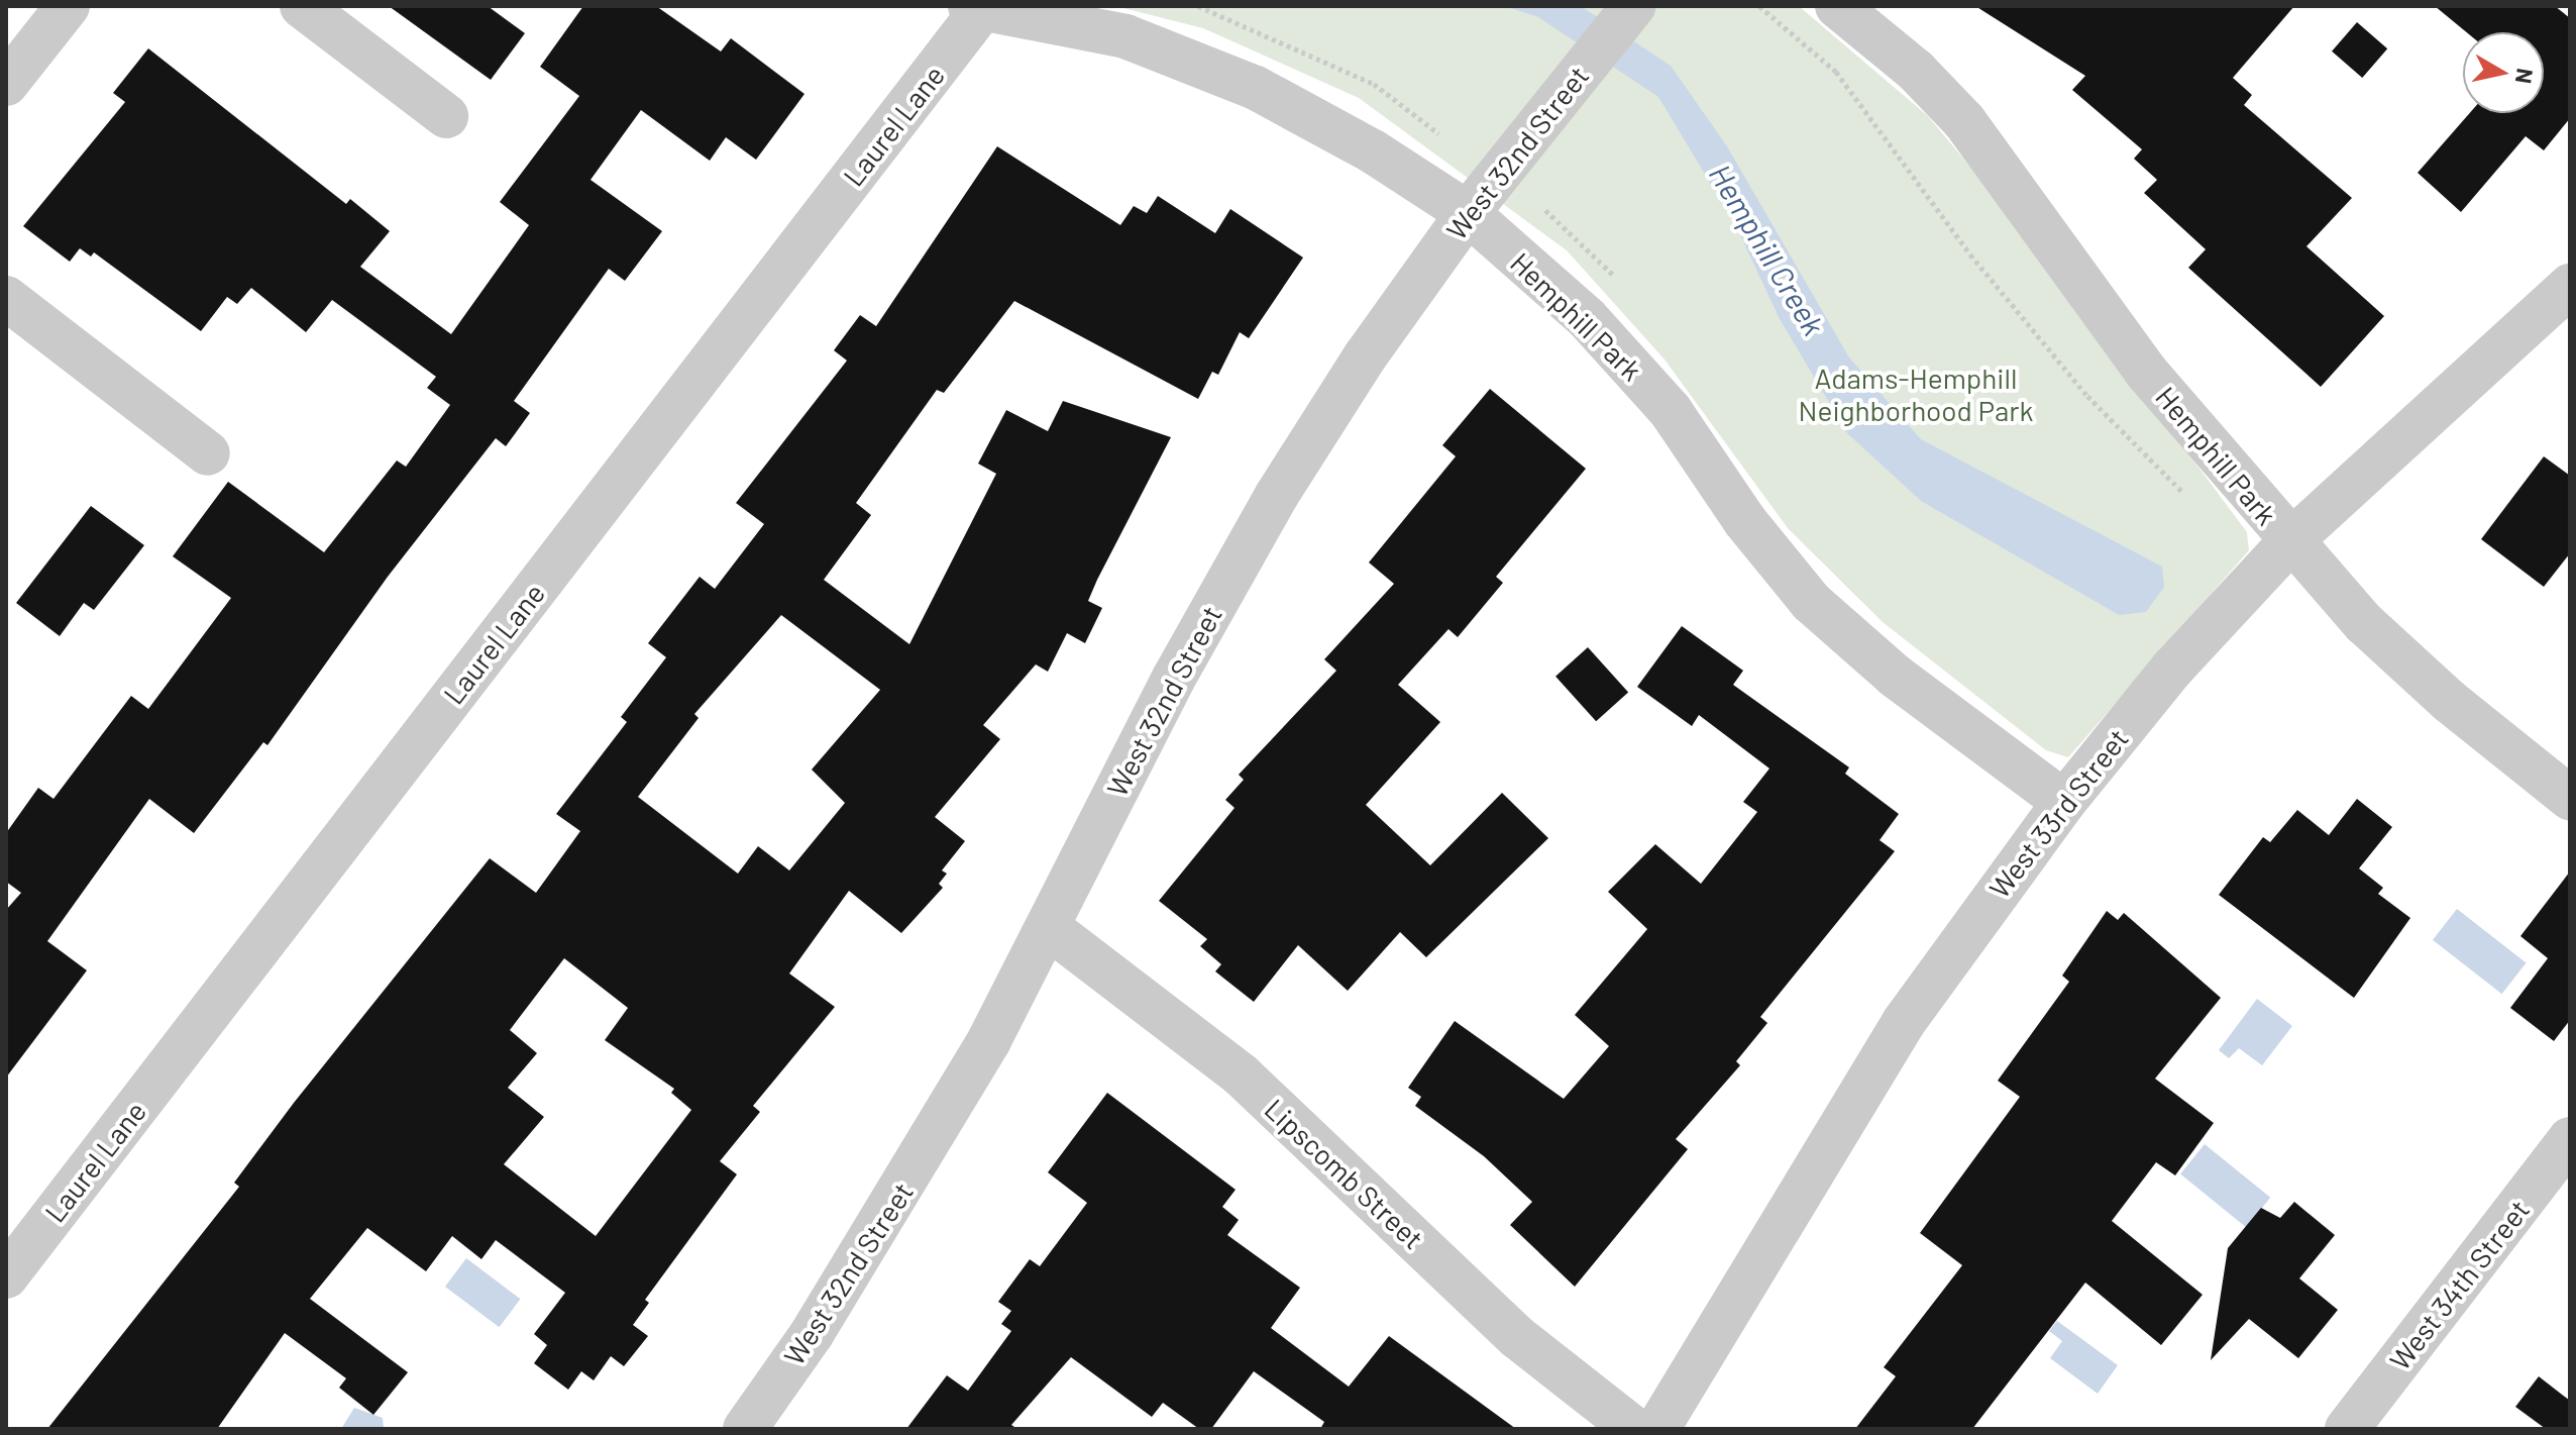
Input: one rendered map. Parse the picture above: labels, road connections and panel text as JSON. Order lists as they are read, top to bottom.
{
  "streets": {
    "street": [
      "Laurel Lane",
      "West 32nd Street",
      "Hemphill Park",
      "West 33rd Street",
      "Lipscomb Street",
      "West 34th Street"
    ]
  },
  "crossings": [
    ["Laurel Lane", "Hemphill Park"],
    ["West 32nd Street", "Hemphill Park"],
    ["West 32nd Street", "Lipscomb Street"],
    ["Hemphill Park", "West 33rd Street"]
  ],
  "water": ["Hemphill Creek"],
  "parks": ["Adams-Hemphill Neighborhood Park"],
  "north": "right"
}
